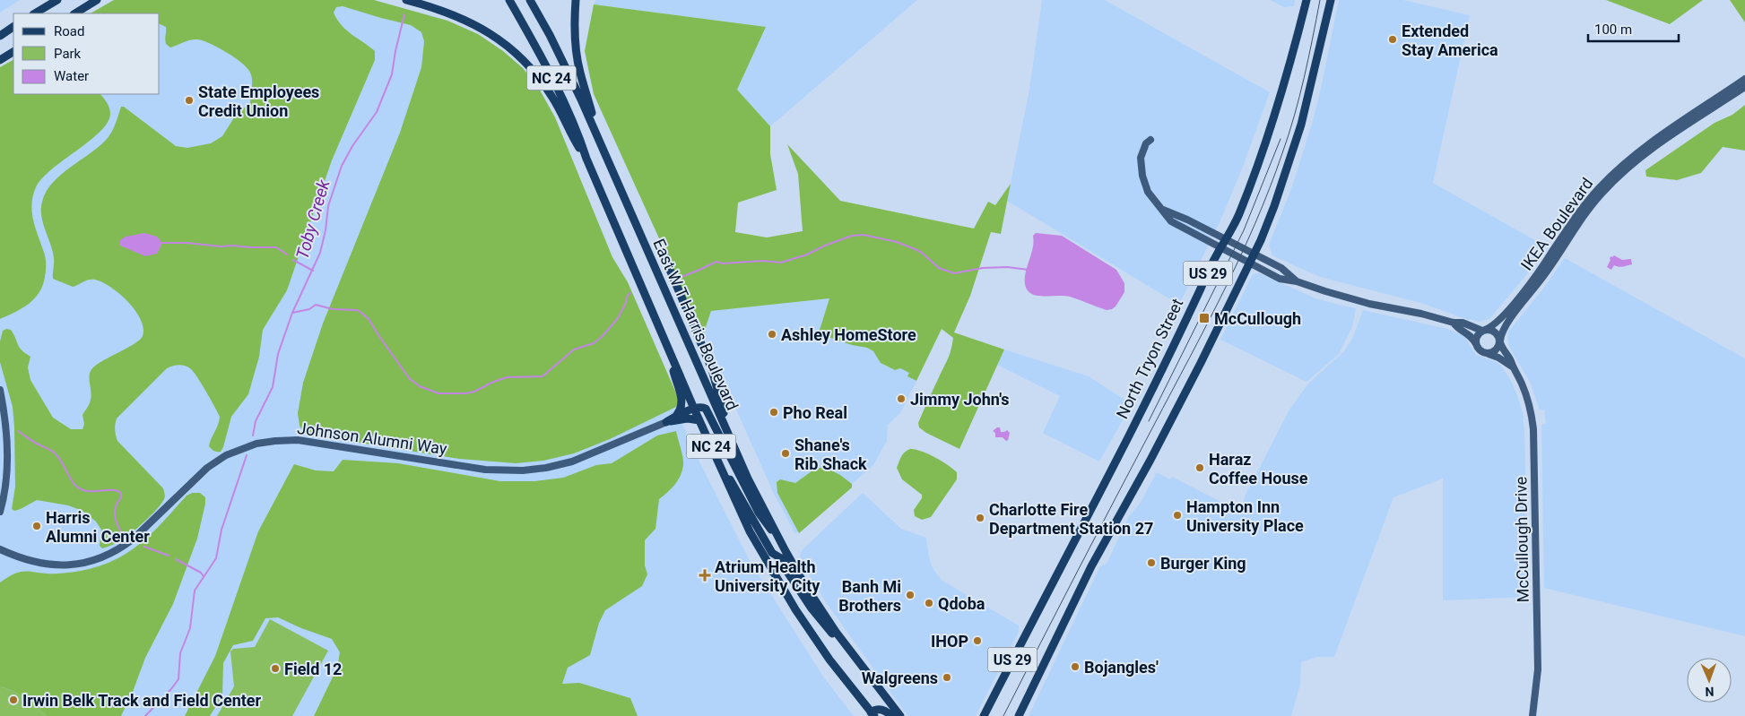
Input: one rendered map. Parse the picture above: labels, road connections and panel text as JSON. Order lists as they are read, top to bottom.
{
  "streets": {
    "main road": [
      "NC 24",
      "US 29",
      "East W T Harris Boulevard",
      "North Tryon Street"
    ],
    "street": ["IKEA Boulevard", "Johnson Alumni Way", "McCullough Drive"]
  },
  "crossings": [
    ["IKEA Boulevard", "McCullough Drive"],
    ["US 29", "McCullough Drive"],
    ["North Tryon Street", "McCullough Drive"]
  ],
  "water": ["Toby Creek"],
  "places": {
    "other": [
      "Extended Stay America",
      "State Employees Credit Union",
      "Ashley HomeStore",
      "Jimmy John's",
      "Pho Real",
      "Shane's Rib Shack",
      "Haraz Coffee House",
      "Hampton Inn University Place",
      "Charlotte Fire Department Station 27",
      "Harris Alumni Center",
      "Burger King",
      "Banh Mi Brothers",
      "Qdoba",
      "IHOP",
      "Bojangles'",
      "Field 12",
      "Walgreens",
      "Irwin Belk Track and Field Center"
    ],
    "transit": ["McCullough"],
    "health": ["Atrium Health University City"]
  },
  "legend": ["Road", "Park", "Water"],
  "scale_bar": "100 m",
  "north": "bottom"
}
